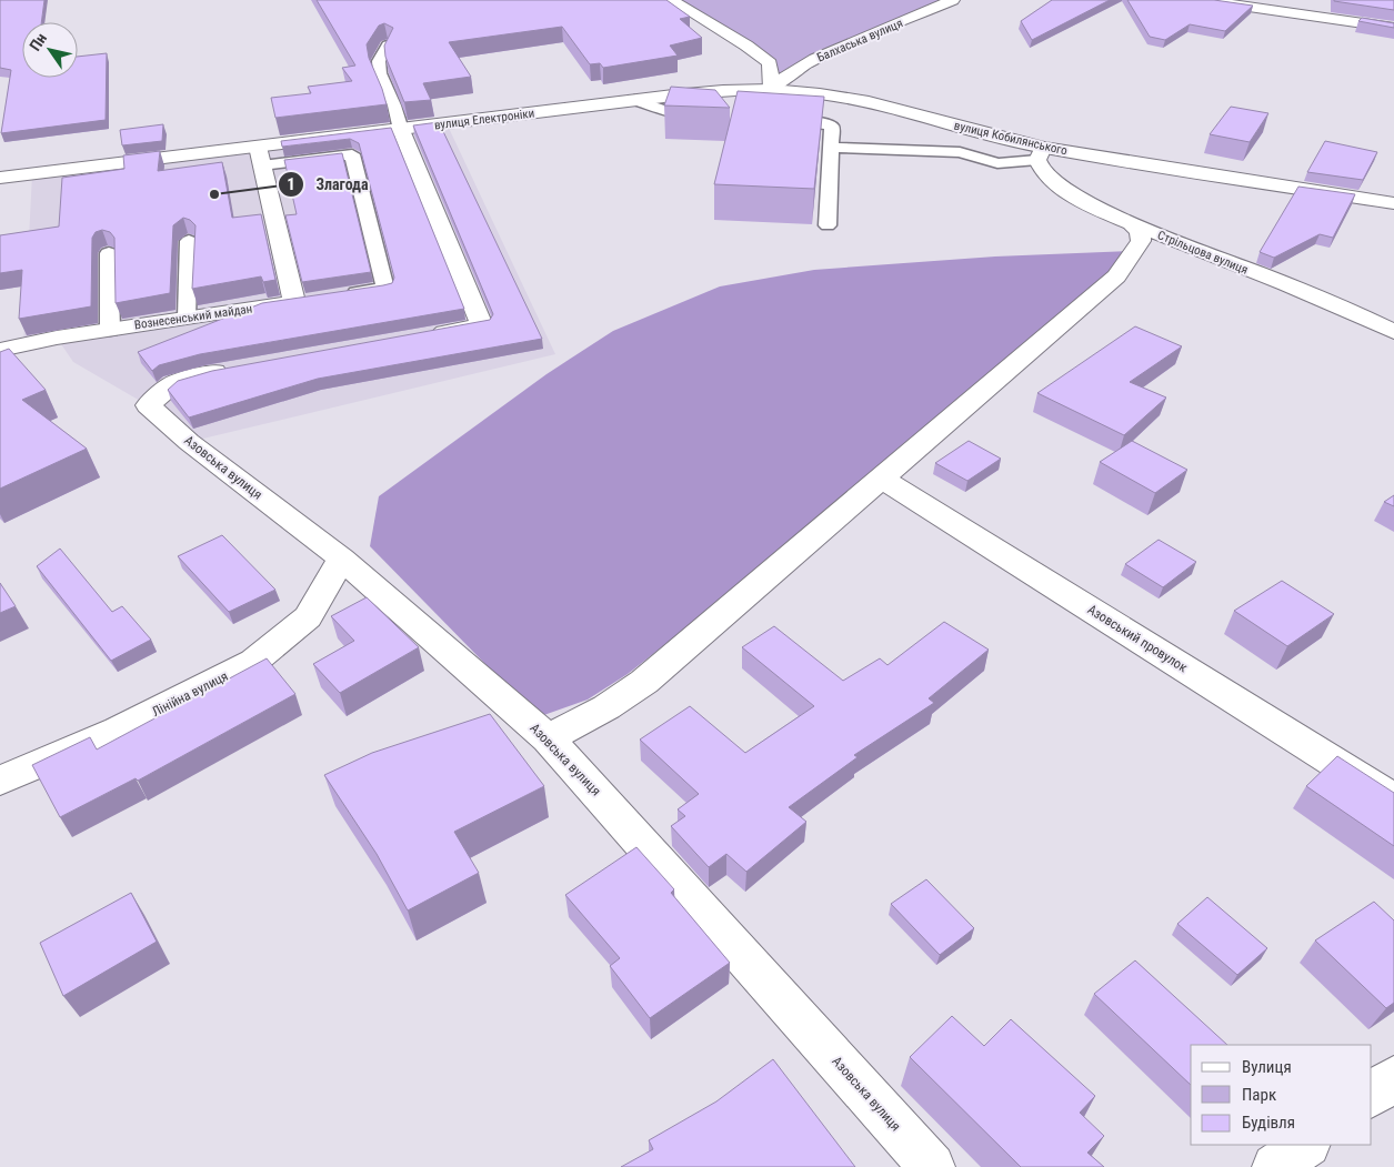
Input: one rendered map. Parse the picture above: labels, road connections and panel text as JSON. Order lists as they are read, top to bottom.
{
  "streets": {
    "street": [
      "Балхаська вулиця",
      "вулиця Електроніки",
      "вулиця Кобилянського",
      "Стрільцова вулиця",
      "Вознесенський майдан",
      "Азовська вулиця",
      "Азовський провулок",
      "Лінійна вулиця"
    ]
  },
  "crossings": [
    ["Балхаська вулиця", "вулиця Електроніки"],
    ["Балхаська вулиця", "вулиця Кобилянського"],
    ["вулиця Електроніки", "вулиця Кобилянського"],
    ["вулиця Електроніки", "Вознесенський майдан"],
    ["вулиця Кобилянського", "Стрільцова вулиця"],
    ["Азовська вулиця", "Лінійна вулиця"]
  ],
  "places": ["Злагода"],
  "legend": ["Вулиця", "Парк", "Будівля"],
  "north": "top left"
}
